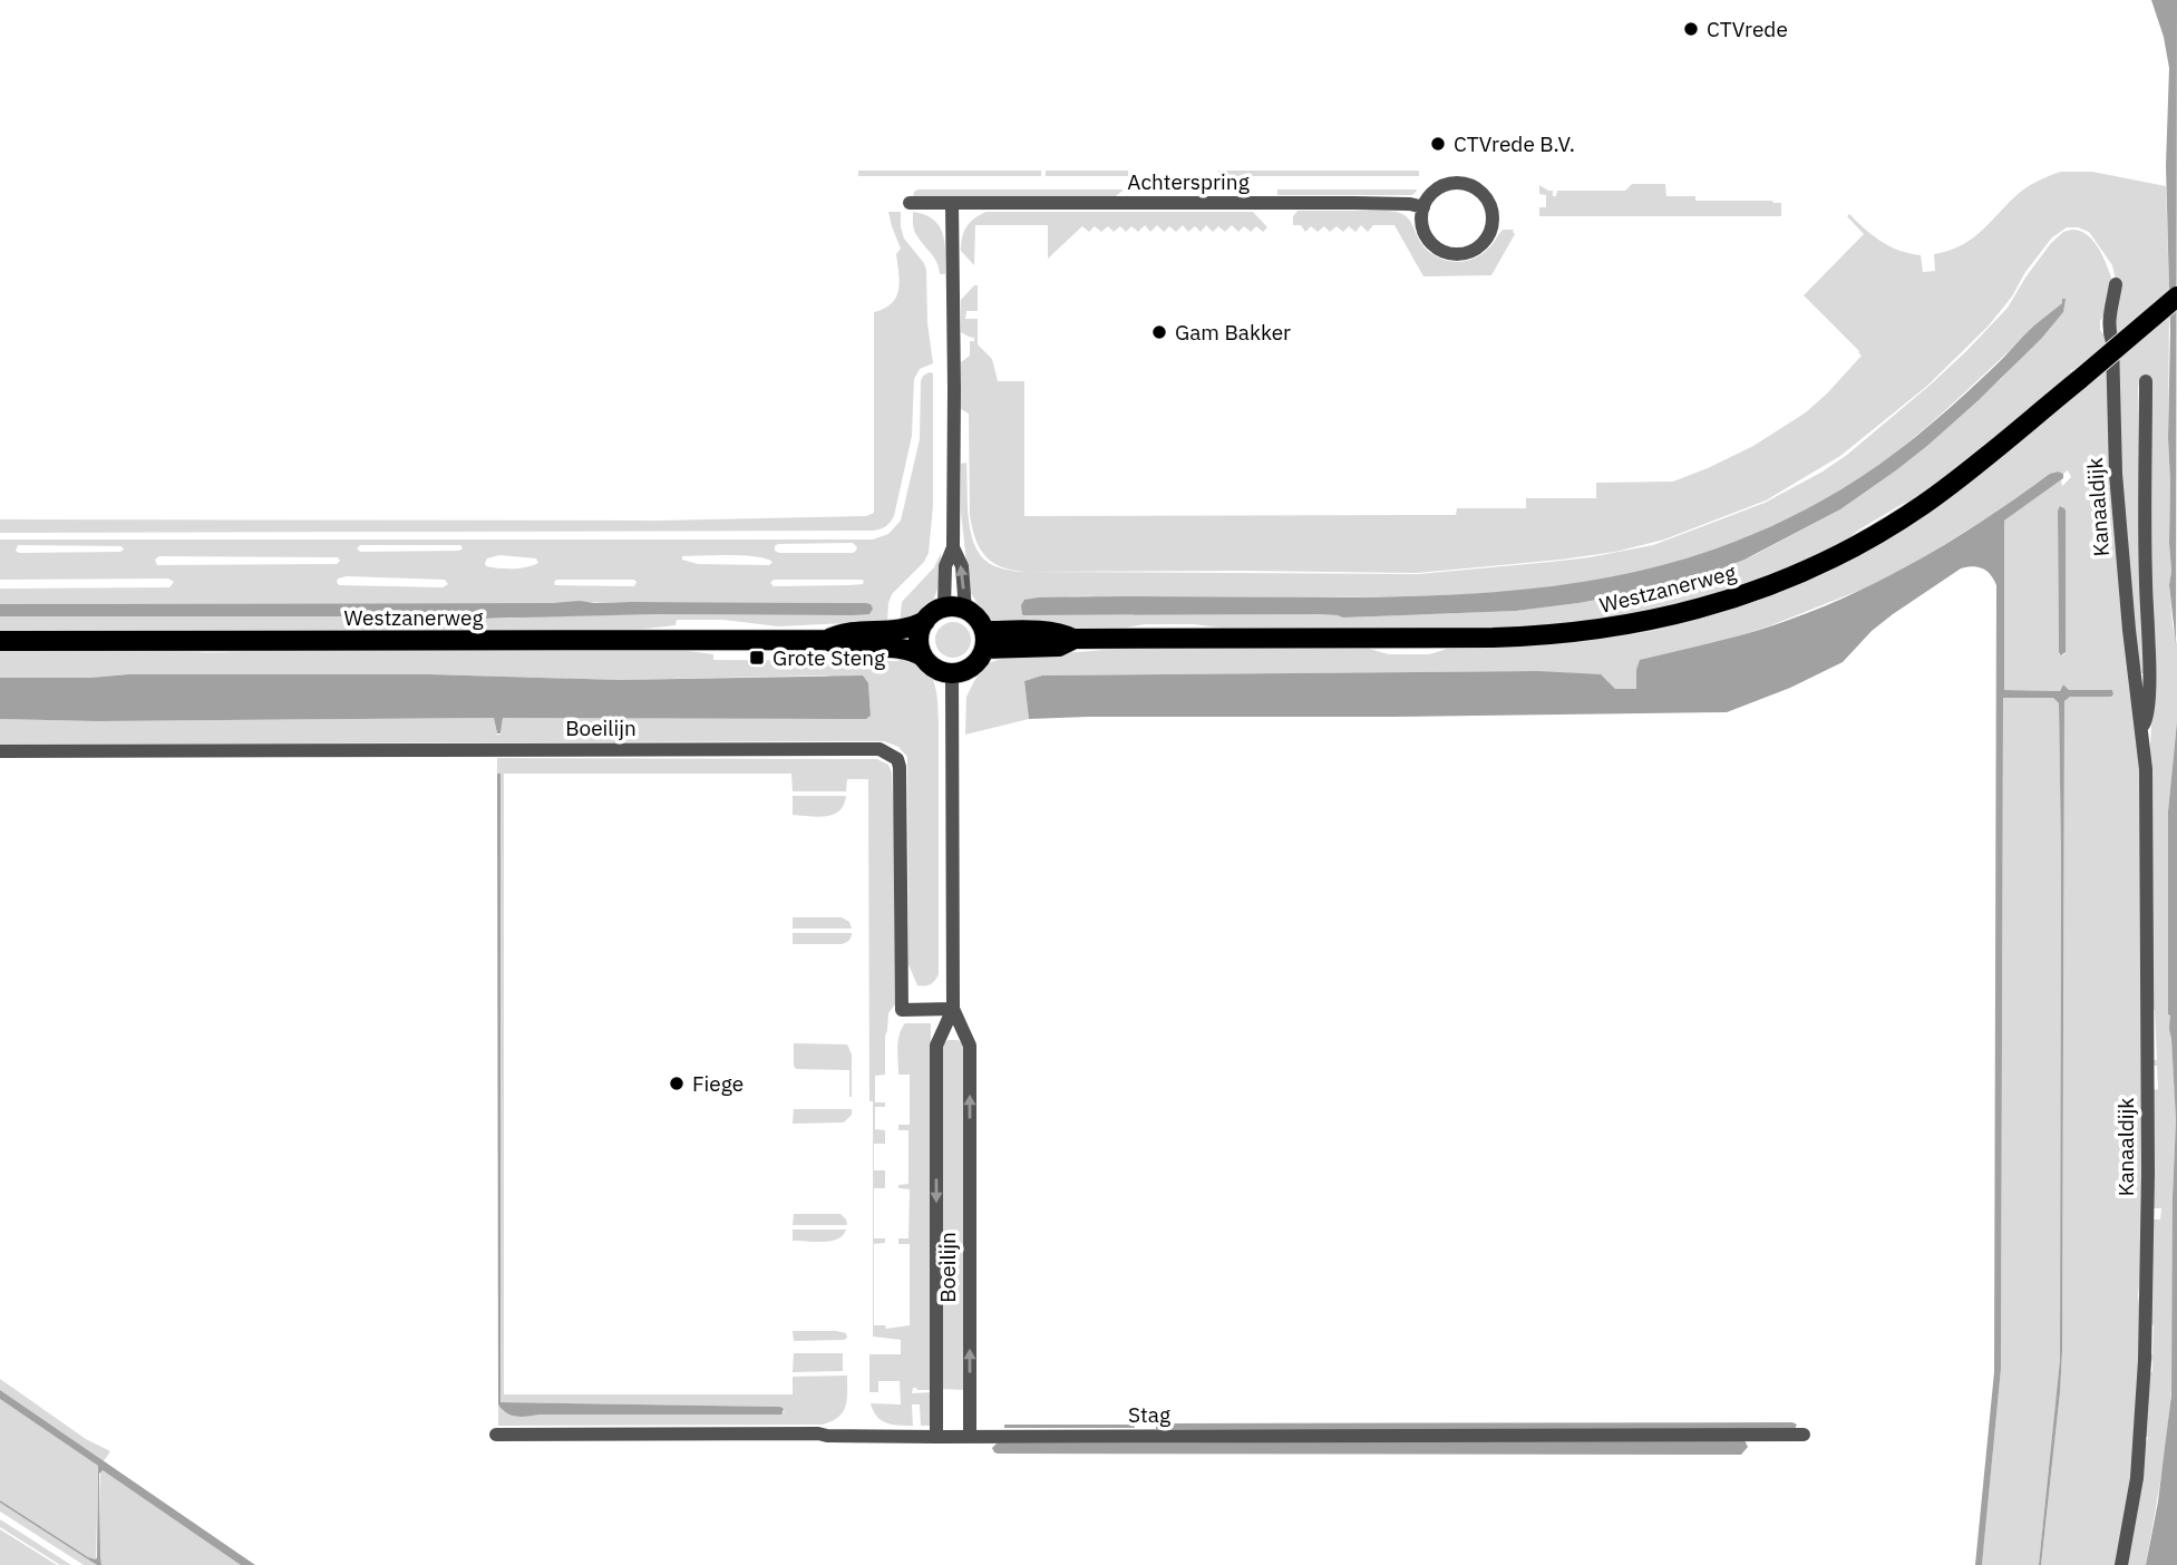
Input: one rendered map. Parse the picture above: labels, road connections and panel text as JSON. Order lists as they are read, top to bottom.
{
  "streets": {
    "main road": ["Westzanerweg"],
    "street": [
      "Achterspring",
      "Kanaaldijk",
      "Boeilijn",
      "Stag"
    ]
  },
  "crossings": [
    ["Westzanerweg", "Boeilijn"],
    ["Boeilijn", "Stag"]
  ],
  "places": {
    "other": [
      "CTVrede",
      "CTVrede B.V.",
      "Gam Bakker",
      "Fiege"
    ],
    "transit": ["Grote Steng"]
  }
}
